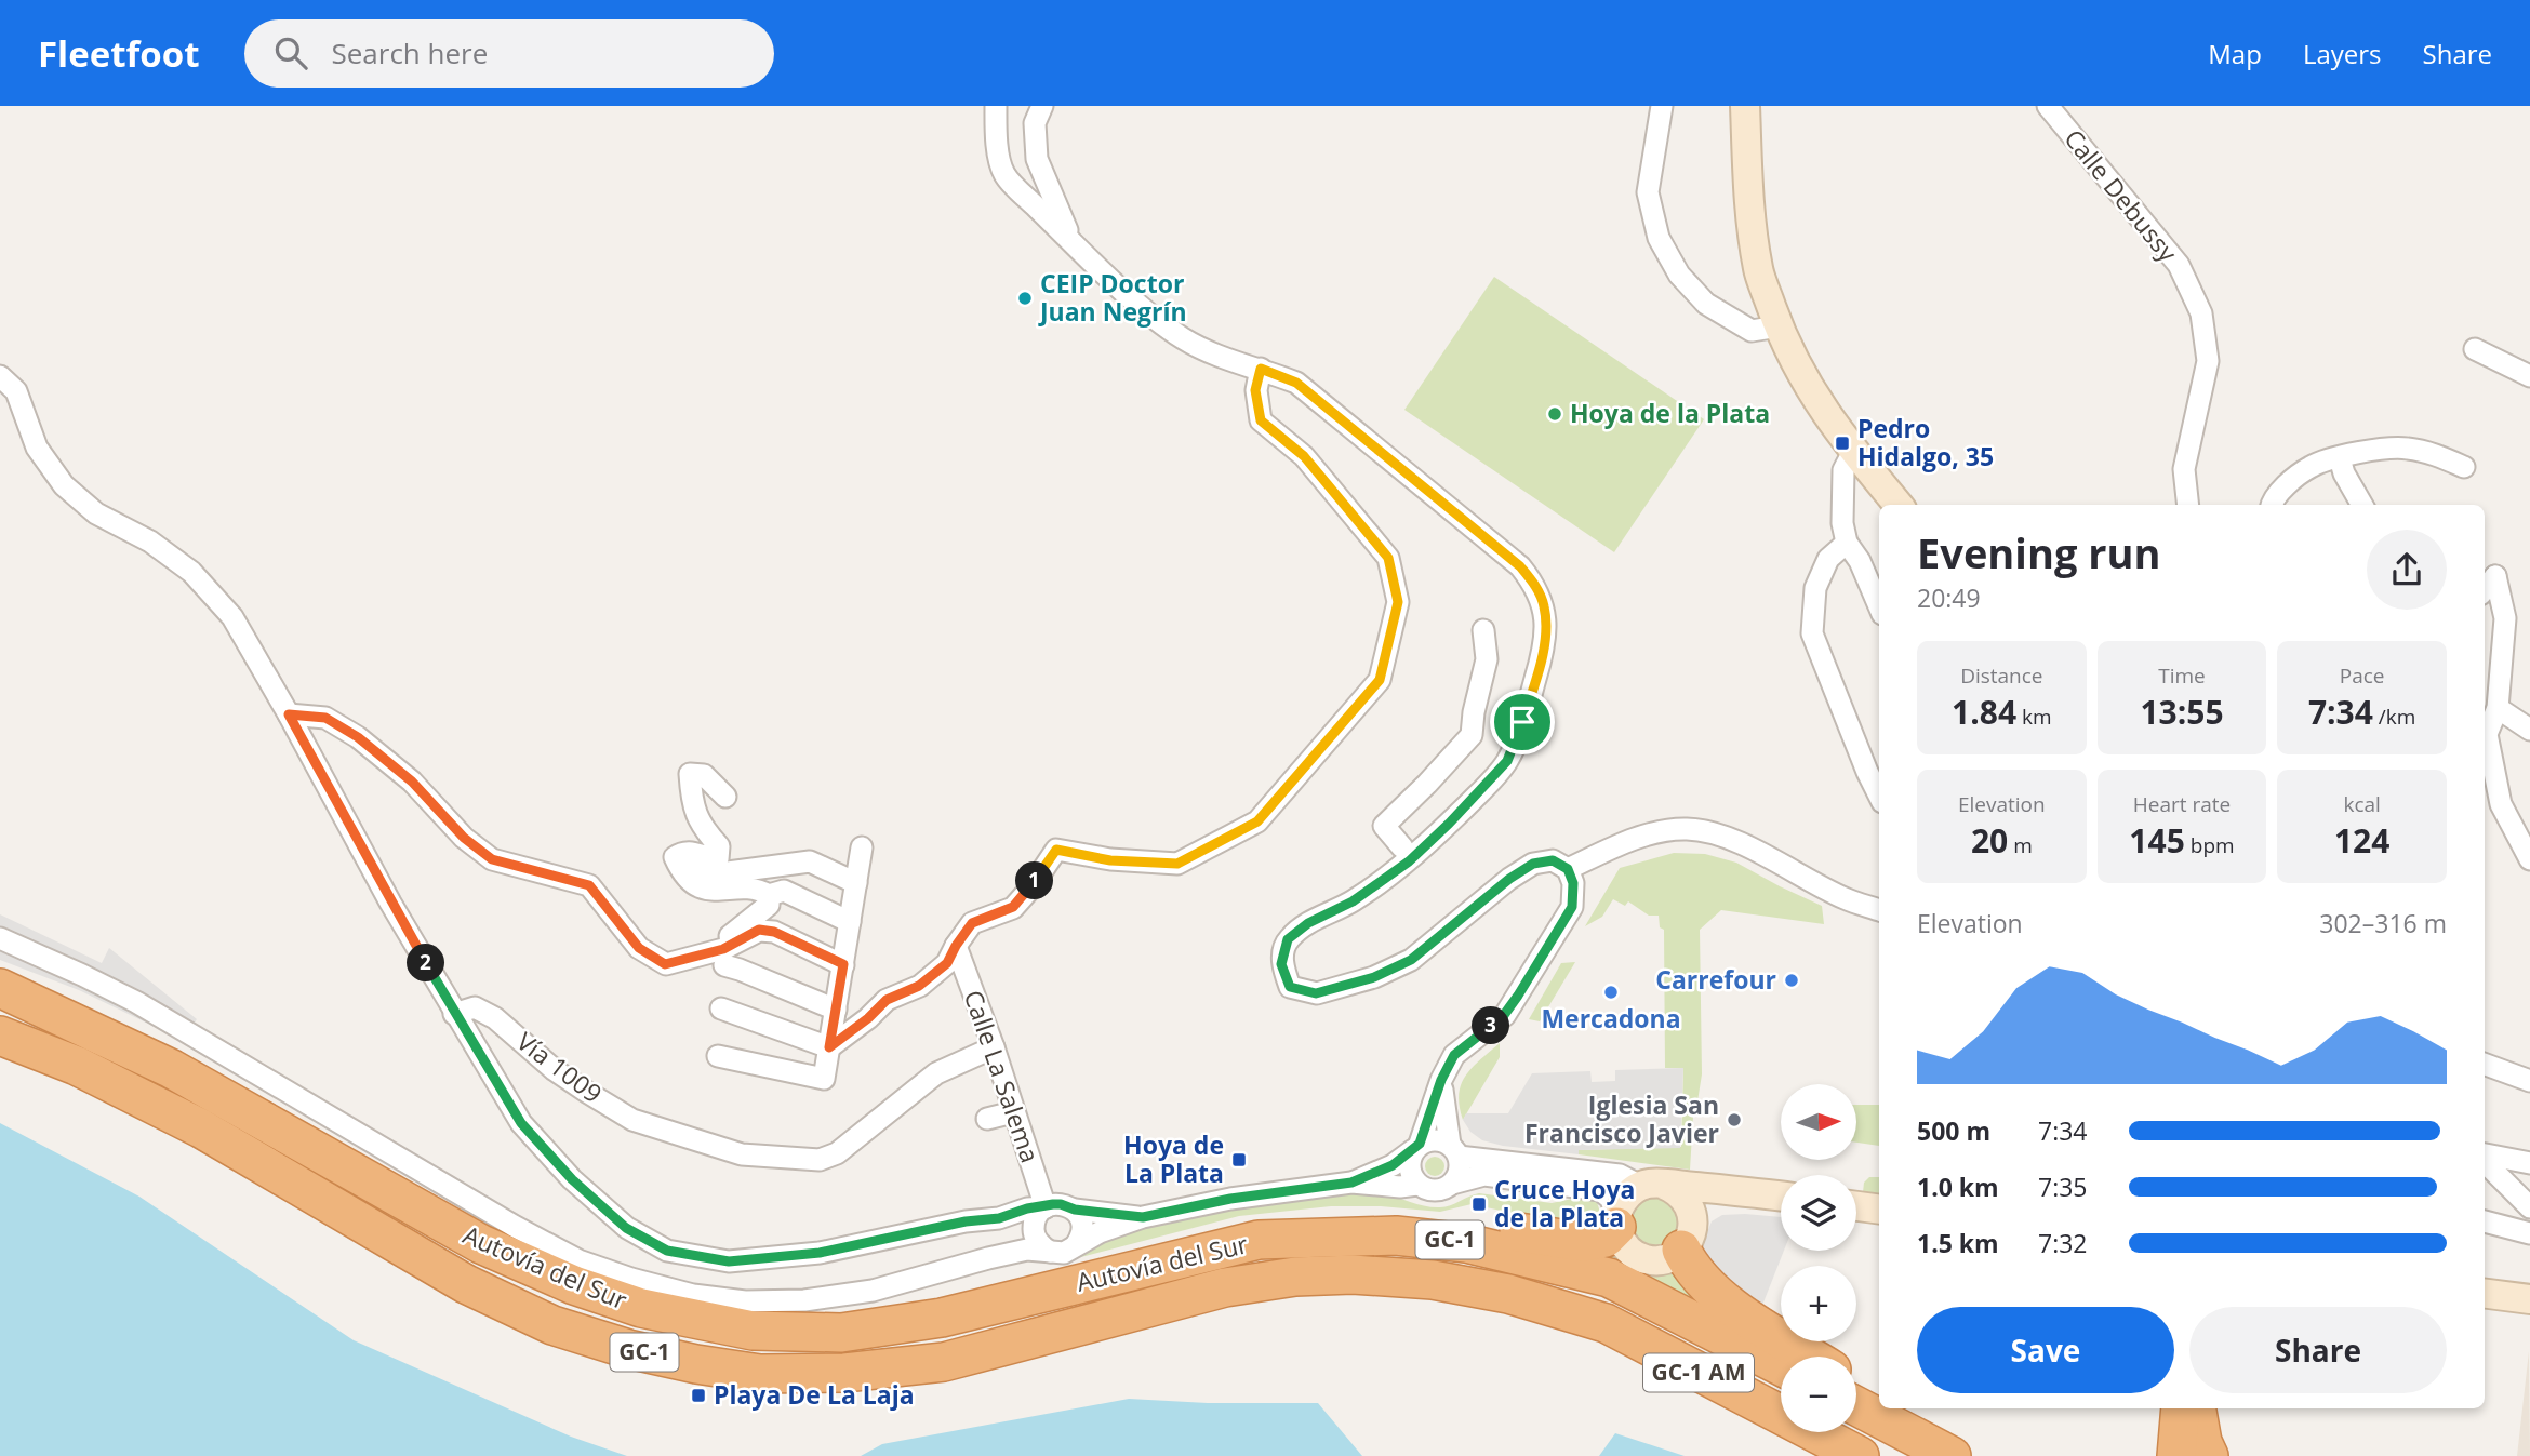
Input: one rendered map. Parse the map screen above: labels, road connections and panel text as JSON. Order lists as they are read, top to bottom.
{
  "streets": {
    "highway": ["GC-1", "Autovía del Sur", "GC-1 AM"],
    "street": ["Calle Debussy", "Vía 1009", "Calle La Salema"]
  },
  "crossings": [
    ["Vía 1009", "Calle La Salema"],
    ["Calle La Salema", "Autovía del Sur"],
    ["Autovía del Sur", "GC-1 AM"]
  ],
  "places": {
    "other": [
      "CEIP Doctor Juan Negrín",
      "Hoya de la Plata",
      "Carrefour",
      "Mercadona",
      "Iglesia San Francisco Javier"
    ],
    "transit": [
      "Pedro Hidalgo, 35",
      "Hoya de La Plata",
      "Cruce Hoya de la Plata",
      "Playa De La Laja"
    ]
  },
  "north": "right",
  "page": {
    "header": "Fleetfoot",
    "search": "Search here",
    "nav": ["Map", "Layers", "Share"],
    "heading": ["Evening run", "20:49"],
    "stats": [
      ["Distance", "1.84 km"],
      ["Time", "13:55"],
      ["Pace", "7:34 /km"],
      ["Elevation", "20 m"],
      ["Heart rate", "145 bpm"],
      ["kcal", "124"]
    ],
    "pins": ["1", "2", "3"],
    "chart": ["Elevation", "302–316 m"],
    "map_buttons": ["+", "−"],
    "list": [
      {
        "name": "500 m",
        "note": "7:34"
      },
      {
        "name": "1.0 km",
        "note": "7:35"
      },
      {
        "name": "1.5 km",
        "note": "7:32"
      }
    ],
    "buttons": ["Save", "Share"]
  }
}
